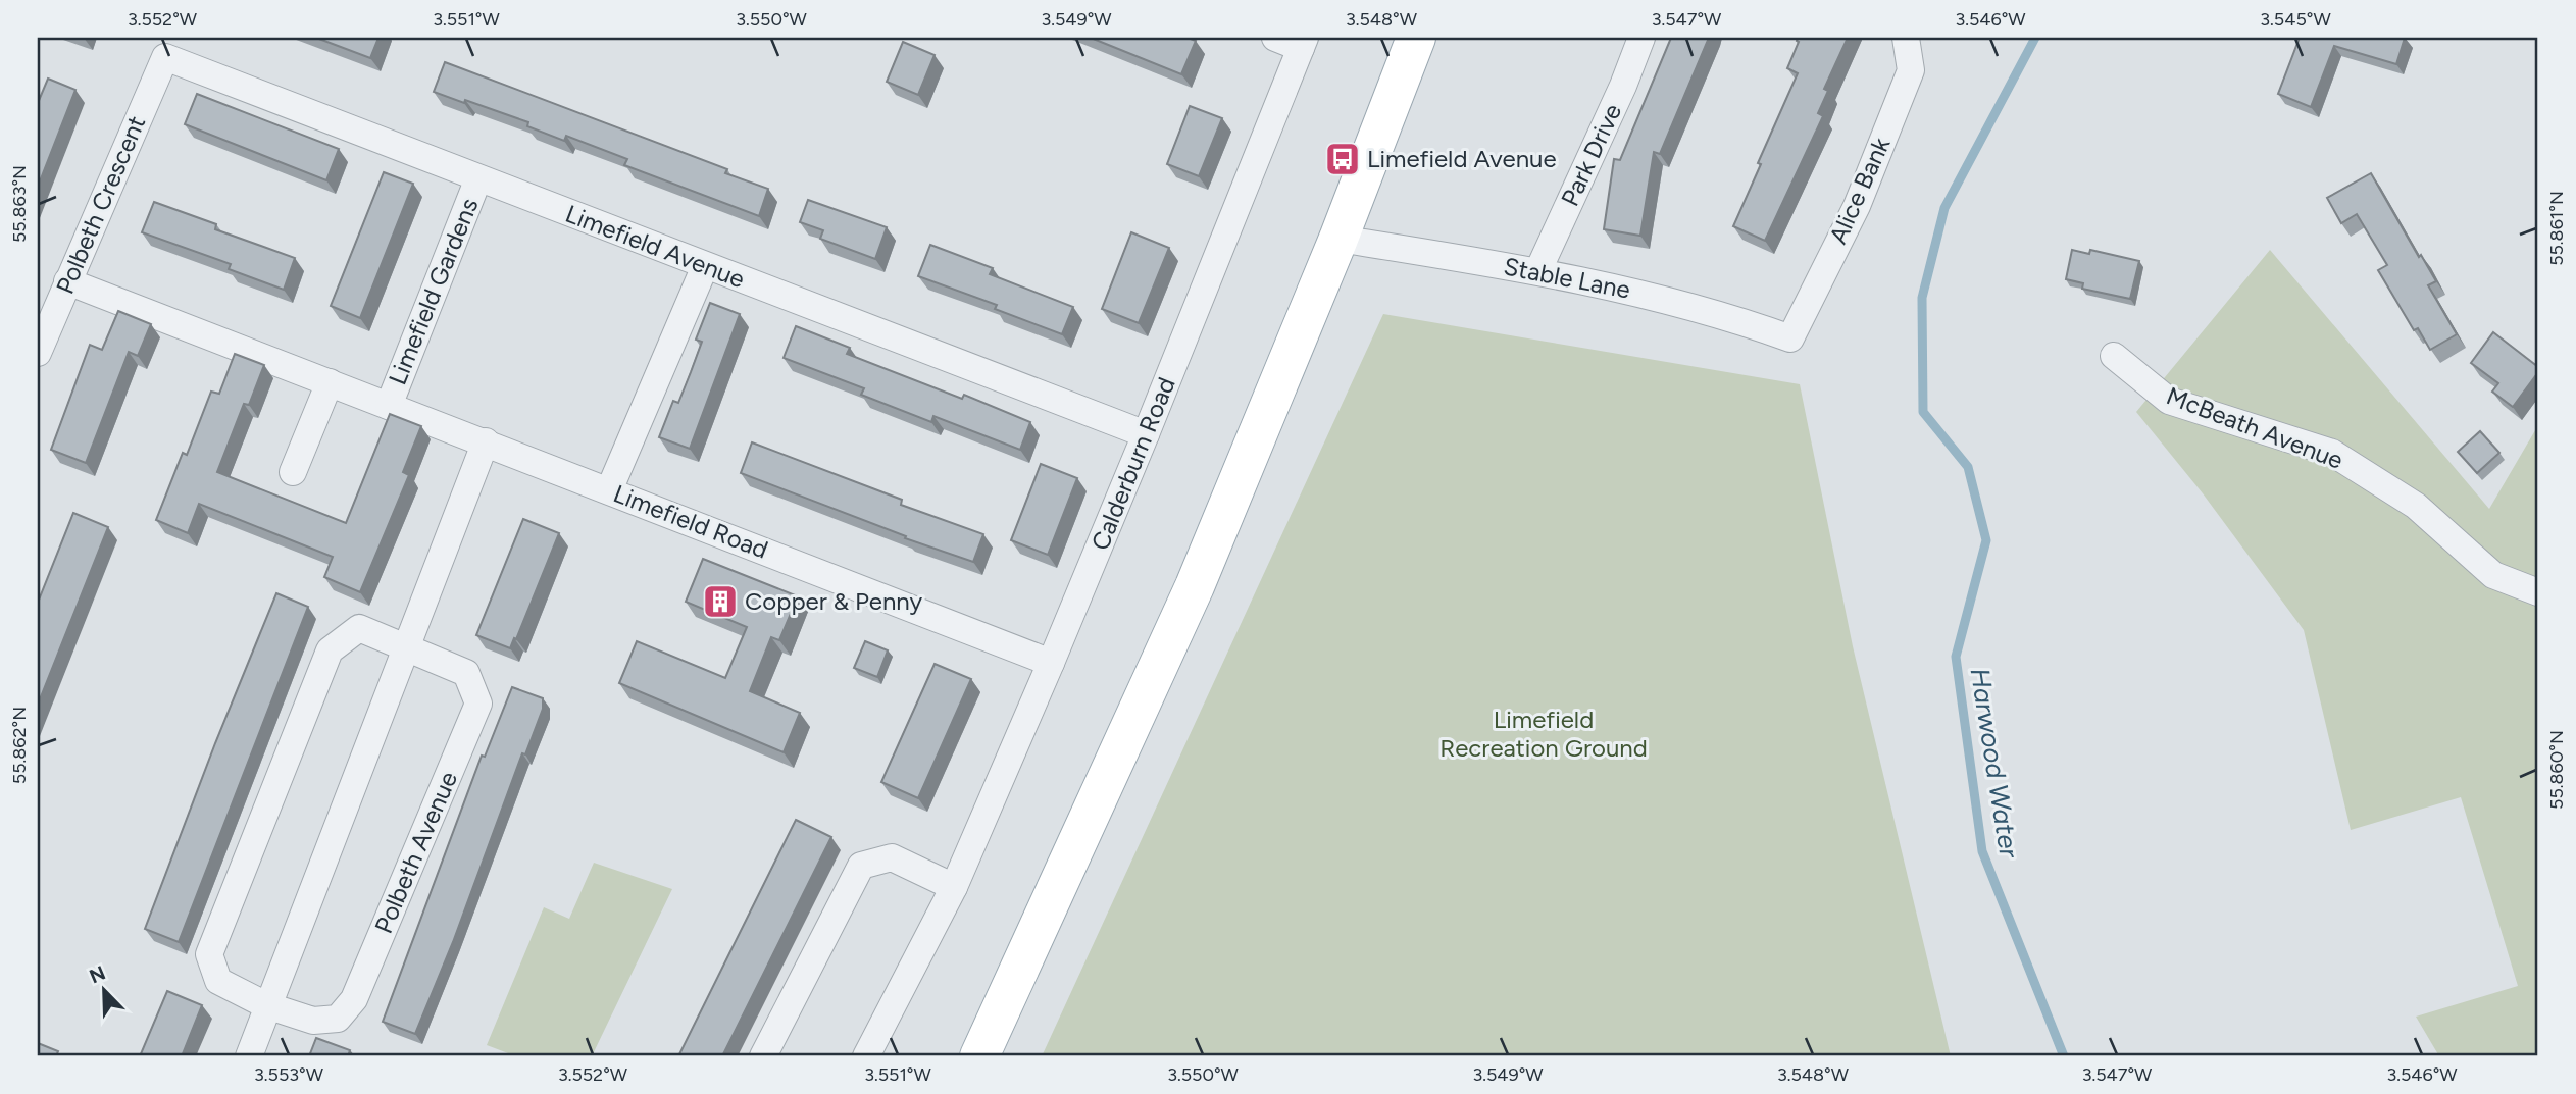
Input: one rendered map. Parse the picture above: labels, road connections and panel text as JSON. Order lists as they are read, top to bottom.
{
  "streets": {
    "street": [
      "Park Drive",
      "Alice Bank",
      "Polbeth Crescent",
      "Limefield Avenue",
      "Stable Lane",
      "Limefield Gardens",
      "McBeath Avenue",
      "Calderburn Road",
      "Limefield Road",
      "Polbeth Avenue"
    ]
  },
  "crossings": [
    ["Park Drive", "Stable Lane"],
    ["Alice Bank", "Stable Lane"],
    ["Polbeth Crescent", "Limefield Avenue"],
    ["Polbeth Crescent", "Limefield Road"],
    ["Limefield Avenue", "Limefield Gardens"],
    ["Limefield Avenue", "Calderburn Road"],
    ["Limefield Gardens", "Limefield Road"],
    ["Calderburn Road", "Limefield Road"]
  ],
  "water": ["Harwood Water"],
  "parks": ["Limefield Recreation Ground"],
  "places": {
    "bus stop": ["Limefield Avenue"],
    "building": ["Copper & Penny"]
  },
  "north": "top left",
  "coordinates": [
    "3.552°W",
    "3.551°W",
    "3.550°W",
    "3.549°W",
    "3.548°W",
    "3.547°W",
    "3.546°W",
    "3.545°W",
    "55.863°N",
    "55.861°N",
    "55.862°N",
    "55.860°N",
    "3.553°W"
  ]
}
